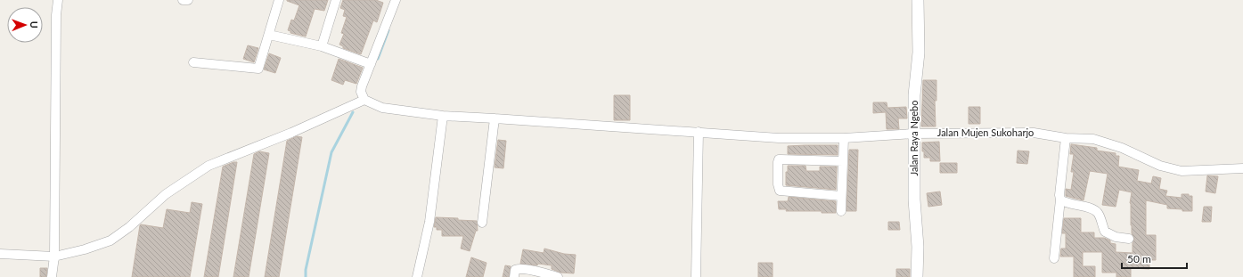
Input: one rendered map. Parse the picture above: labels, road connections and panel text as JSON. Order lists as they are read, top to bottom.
{
  "streets": {
    "street": ["Jalan Mujen Sukoharjo", "Jalan Raya Ngebo"]
  },
  "crossings": [
    ["Jalan Mujen Sukoharjo", "Jalan Raya Ngebo"]
  ],
  "scale_bar": "50 m",
  "north": "right"
}
